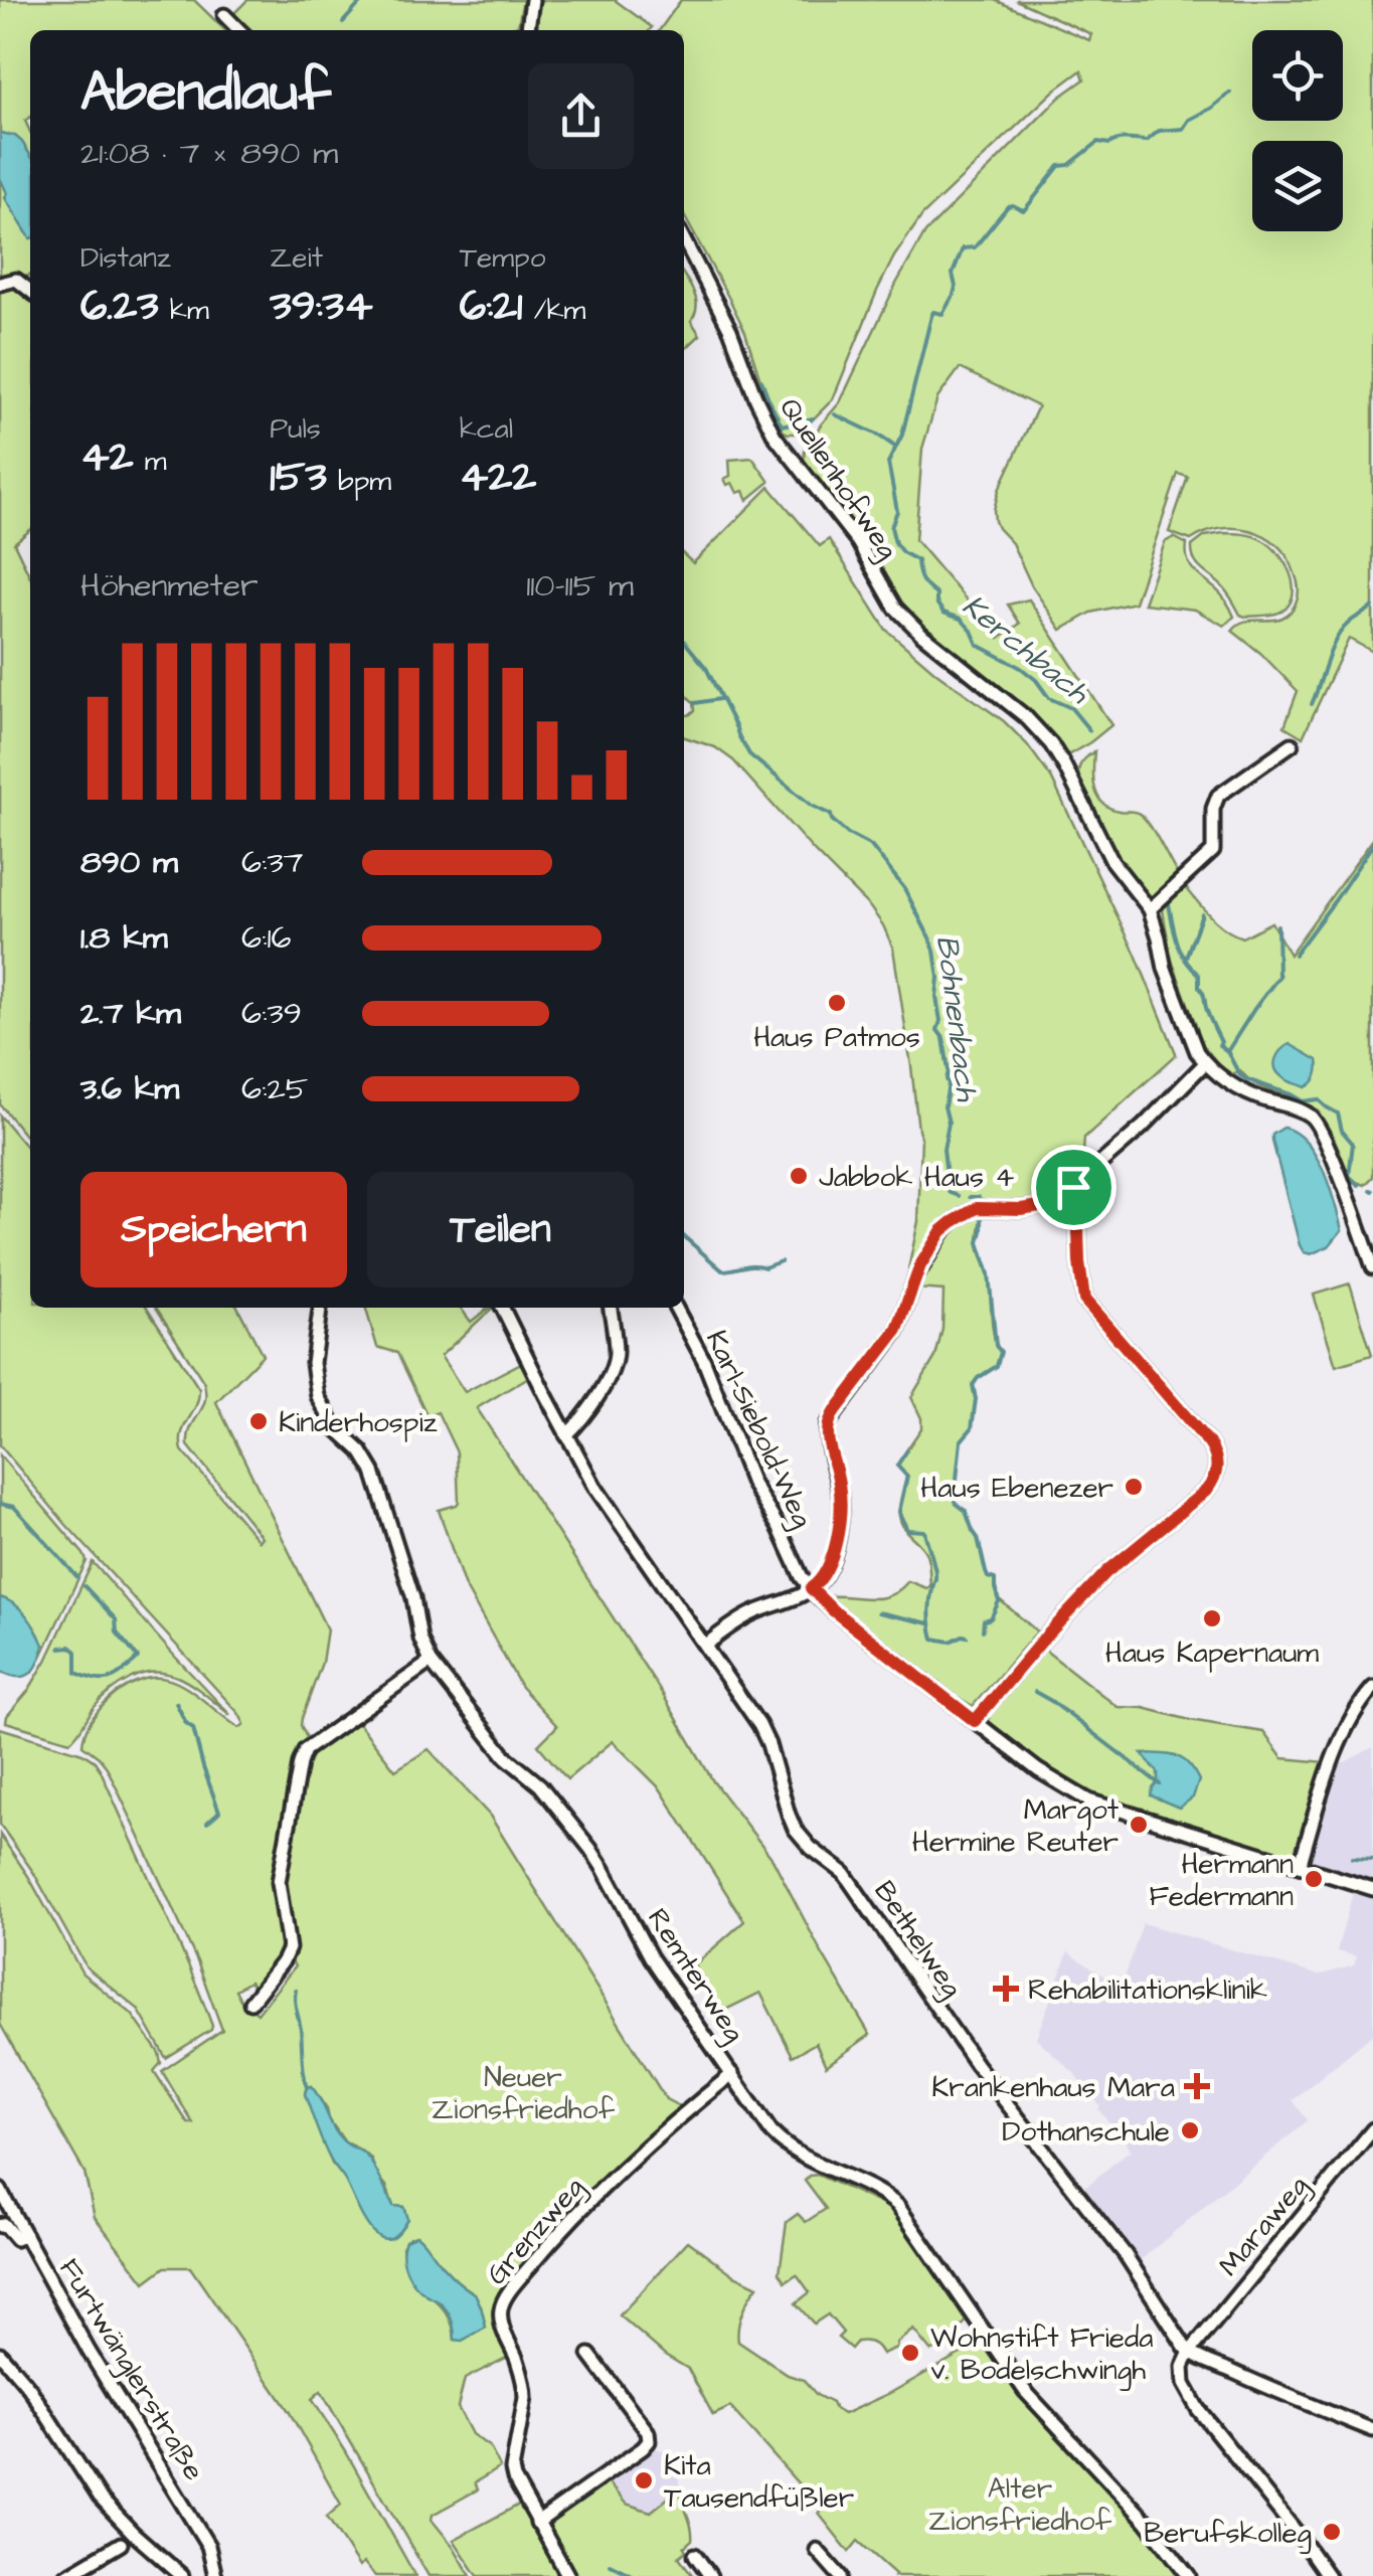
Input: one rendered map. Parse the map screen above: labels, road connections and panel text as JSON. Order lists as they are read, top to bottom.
{
  "streets": {
    "street": [
      "Quellenhofweg",
      "Karl-Siebold-Weg",
      "Bethelweg",
      "Remterweg",
      "Maraweg",
      "Grenzweg",
      "Furtwänglerstraße"
    ]
  },
  "crossings": [
    ["Bethelweg", "Maraweg"],
    ["Remterweg", "Grenzweg"]
  ],
  "water": ["Kerchbach", "Bohnenbach"],
  "parks": ["Neuer Zionsfriedhof", "Alter Zionsfriedhof"],
  "places": {
    "other": [
      "Haus Patmos",
      "Jabbok Haus 4",
      "Kinderhospiz",
      "Haus Ebenezer",
      "Haus Kapernaum",
      "Margot Hermine Reuter",
      "Hermann Federmann",
      "Dothanschule",
      "Wohnstift Frieda v. Bodelschwingh",
      "Kita Tausendfüßler",
      "Berufskolleg"
    ],
    "health": ["Rehabilitationsklinik", "Krankenhaus Mara"]
  },
  "page": {
    "heading": ["Abendlauf", "21:08 · 7 × 890 m"],
    "stats": [
      ["Distanz", "6.23 km"],
      ["Zeit", "39:34"],
      ["Tempo", "6:21 /km"],
      ["42 m"],
      ["Puls", "153 bpm"],
      ["kcal", "422"]
    ],
    "chart": ["Höhenmeter", "110–115 m"],
    "list": [
      {
        "name": "890 m",
        "note": "6:37"
      },
      {
        "name": "1.8 km",
        "note": "6:16"
      },
      {
        "name": "2.7 km",
        "note": "6:39"
      },
      {
        "name": "3.6 km",
        "note": "6:25"
      }
    ],
    "buttons": ["Speichern", "Teilen"]
  }
}
